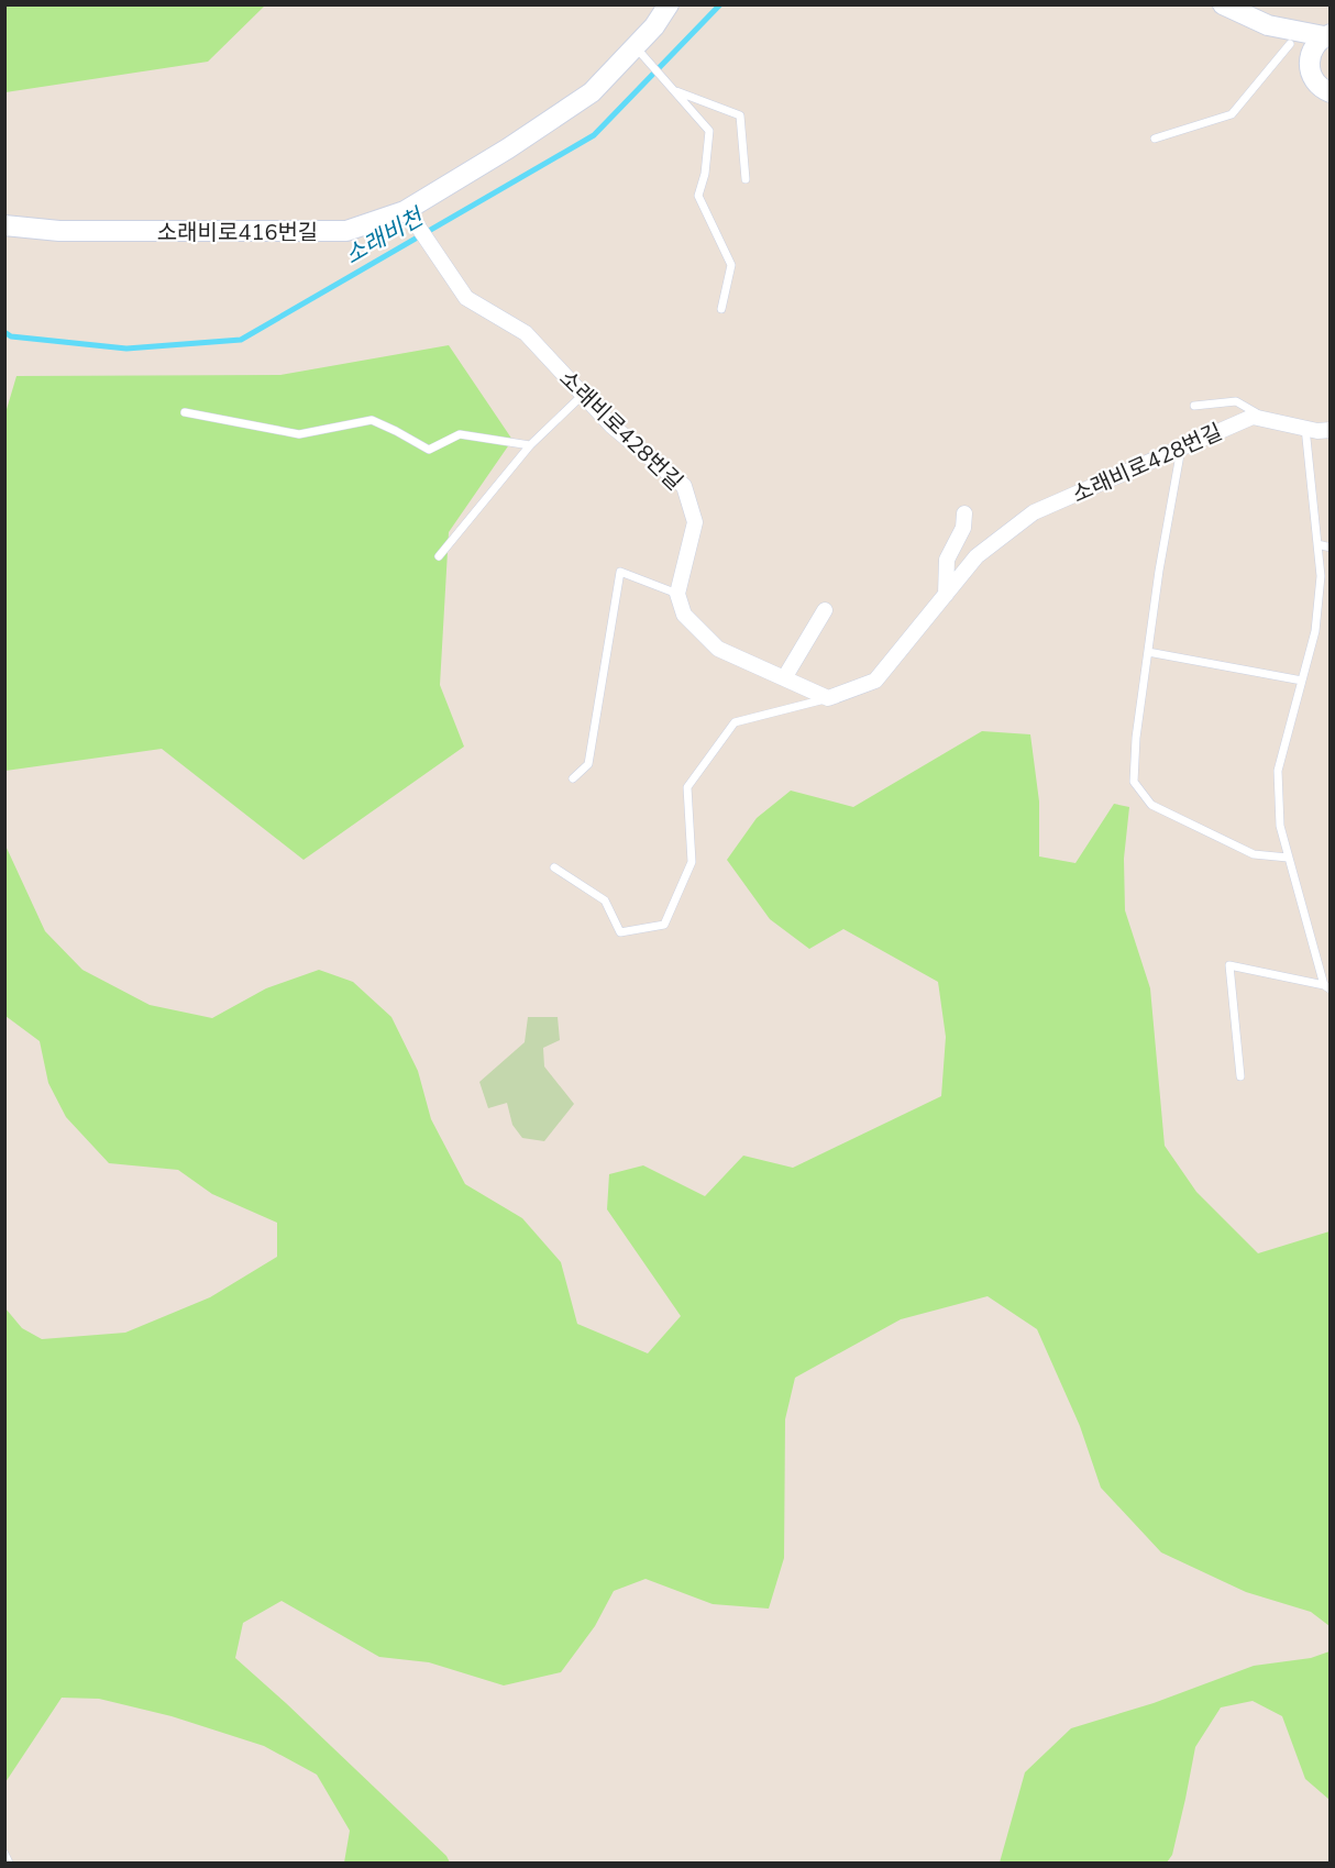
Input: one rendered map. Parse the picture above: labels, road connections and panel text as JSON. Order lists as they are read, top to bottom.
{
  "streets": {
    "street": ["소래비로416번길", "소래비로428번길"]
  },
  "crossings": [
    ["소래비로416번길", "소래비로428번길"]
  ],
  "water": ["소래비천"]
}
